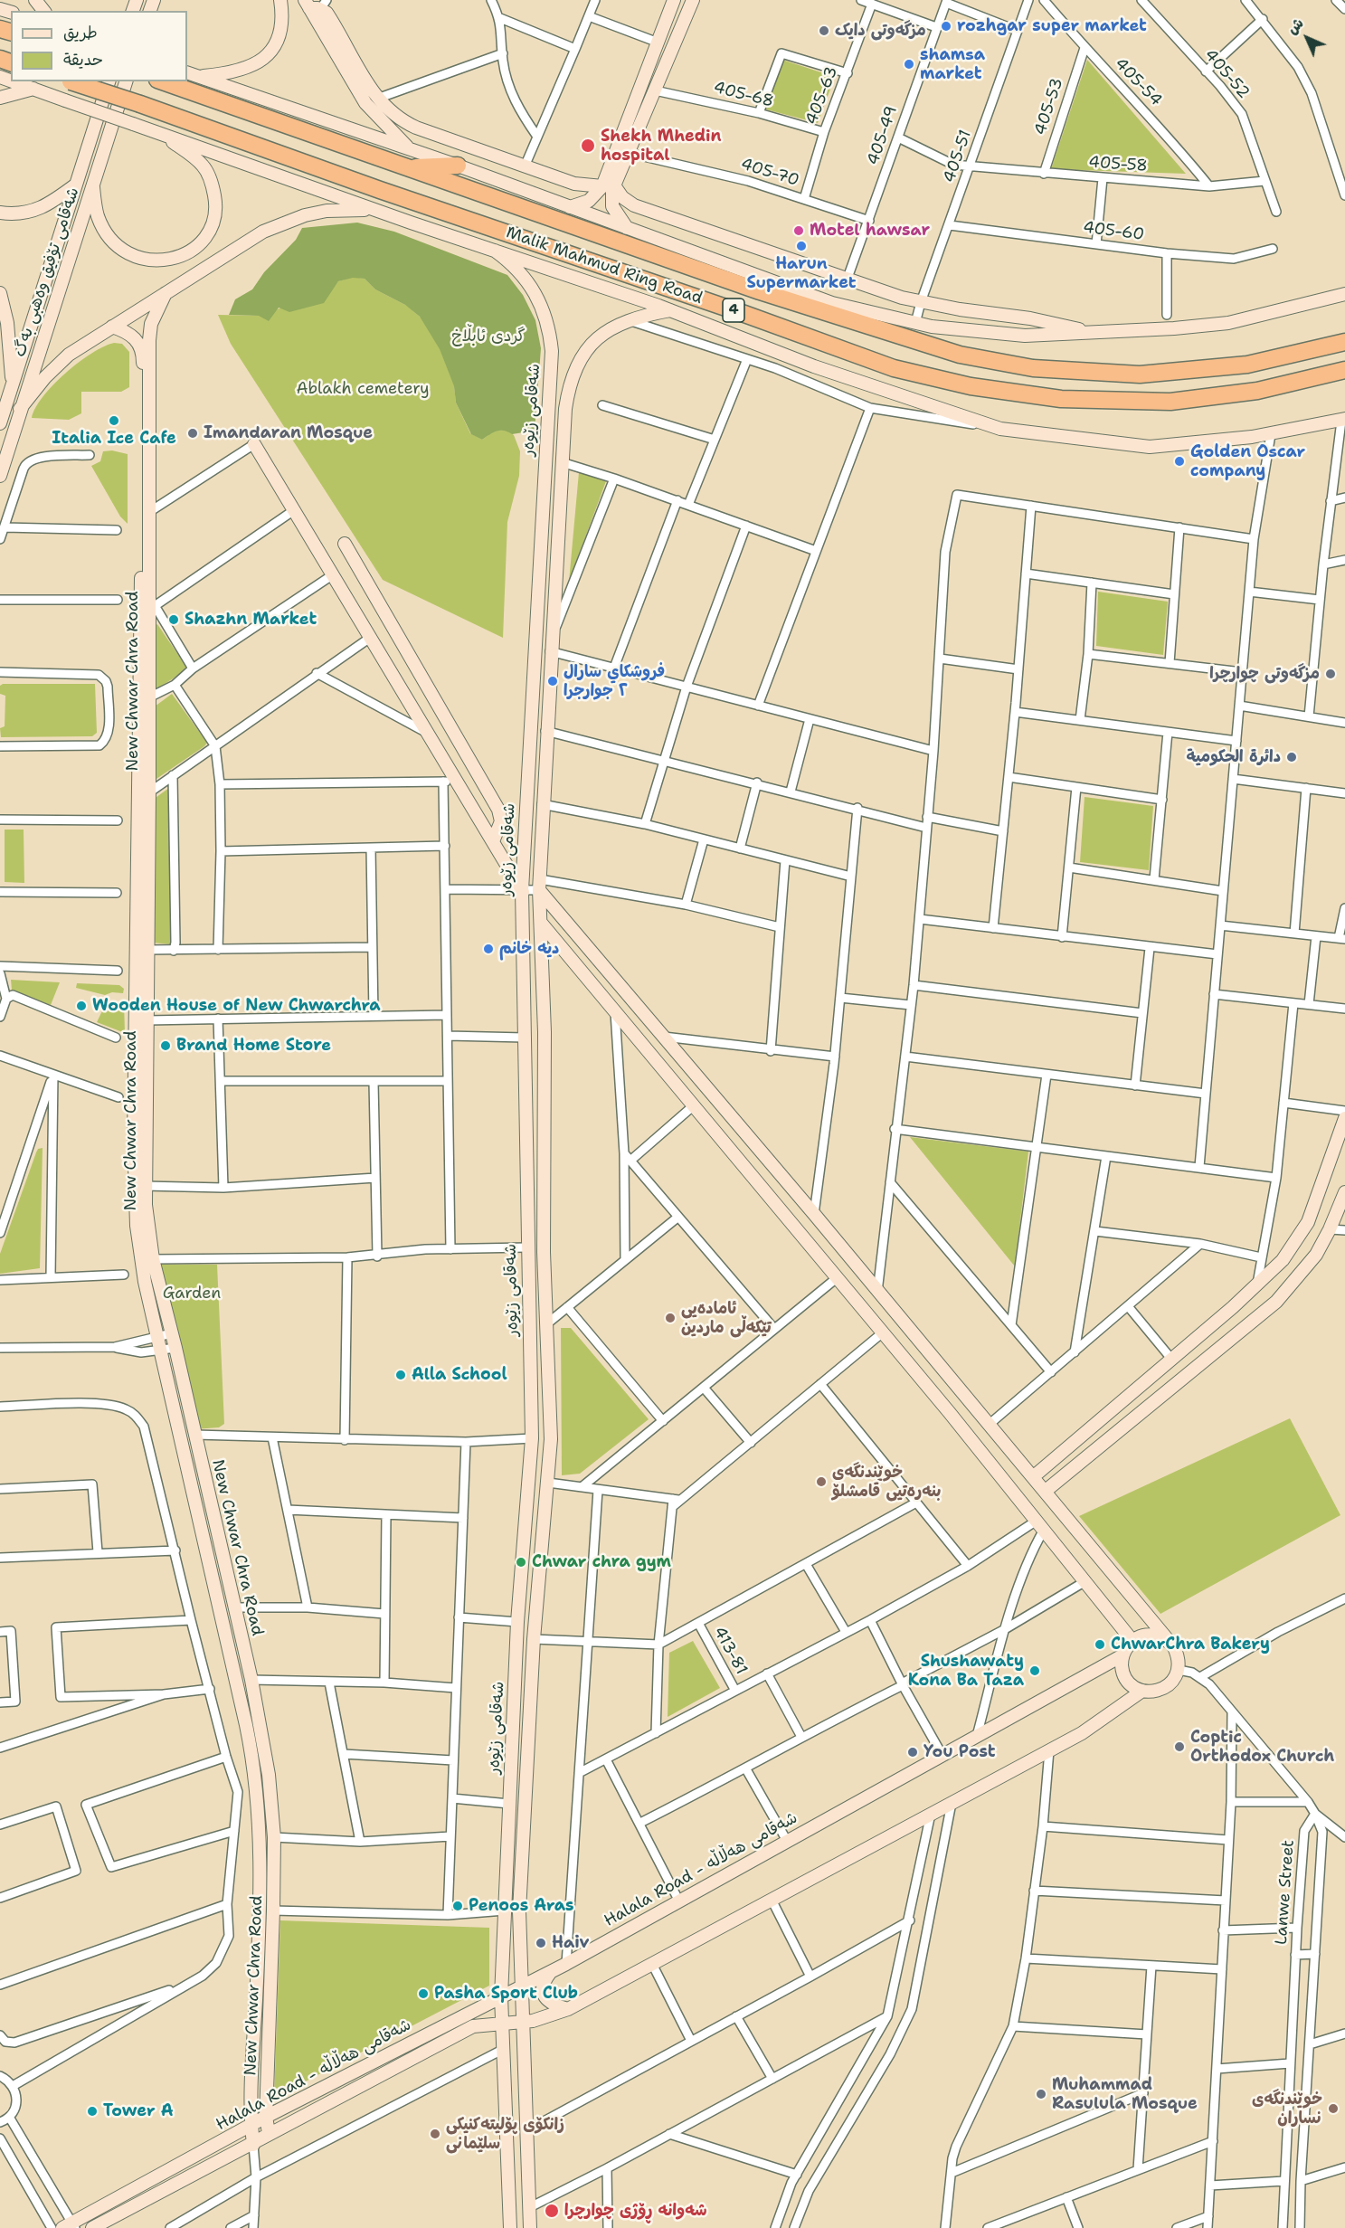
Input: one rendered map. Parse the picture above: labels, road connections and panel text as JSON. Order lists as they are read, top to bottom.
{
  "streets": {
    "highway": ["Malik Mahmud Ring Road", "4"],
    "street": [
      "405-52",
      "405-54",
      "405-68",
      "405-63",
      "405-53",
      "405-49",
      "405-51",
      "405-58",
      "405-70",
      "405-60",
      "شەقامی تۆفیق وەهبی بەگ",
      "شەقامی زێوەر",
      "New Chwar Chra Road",
      "413-81",
      "Halala Road - شەقامی هەڵاڵە",
      "Lanwe Street"
    ]
  },
  "crossings": [
    ["405-52", "405-58"],
    ["405-54", "405-53"],
    ["405-54", "405-58"],
    ["405-68", "405-63"],
    ["405-63", "405-70"],
    ["405-53", "405-58"],
    ["405-49", "405-58"],
    ["405-49", "405-70"],
    ["405-51", "405-58"],
    ["405-51", "405-60"],
    ["شەقامی زێوەر", "Halala Road - شەقامی هەڵاڵە"],
    ["New Chwar Chra Road", "Halala Road - شەقامی هەڵاڵە"]
  ],
  "parks": ["گردی ئابڵاخ", "Ablakh cemetery", "Garden"],
  "places": [
    "rozhgar super market",
    "مزگەوتی دایک",
    "shamsa market",
    "Shekh Mhedin hospital",
    "Motel hawsar",
    "Harun Supermarket",
    "Italia Ice Cafe",
    "Imandaran Mosque",
    "Golden Oscar company",
    "Shazhn Market",
    "مزگەوتی چوارچرا",
    "فروشكاي سارال ٢ جوارجرا",
    "دائرة الحكومية",
    "دیە خانم",
    "Wooden House of New Chwarchra",
    "Brand Home Store",
    "ئامادەیی تێکەڵی ماردین",
    "Alla School",
    "خوێندنگەی بنەرەتیی قامشلۆ",
    "Chwar chra gym",
    "ChwarChra Bakery",
    "Shushawaty Kona Ba Taza",
    "Coptic Orthodox Church",
    "You Post",
    "Penoos Aras",
    "Haiv",
    "Pasha Sport Club",
    "Muhammad Rasulula Mosque",
    "خوێندنگەی نساران",
    "Tower A",
    "زانکۆی پۆلیتەکنیکی سلێمانی",
    "شەوانە ڕۆژی چوارچرا"
  ],
  "legend": ["طريق", "حديقة"],
  "north": "top left"
}
